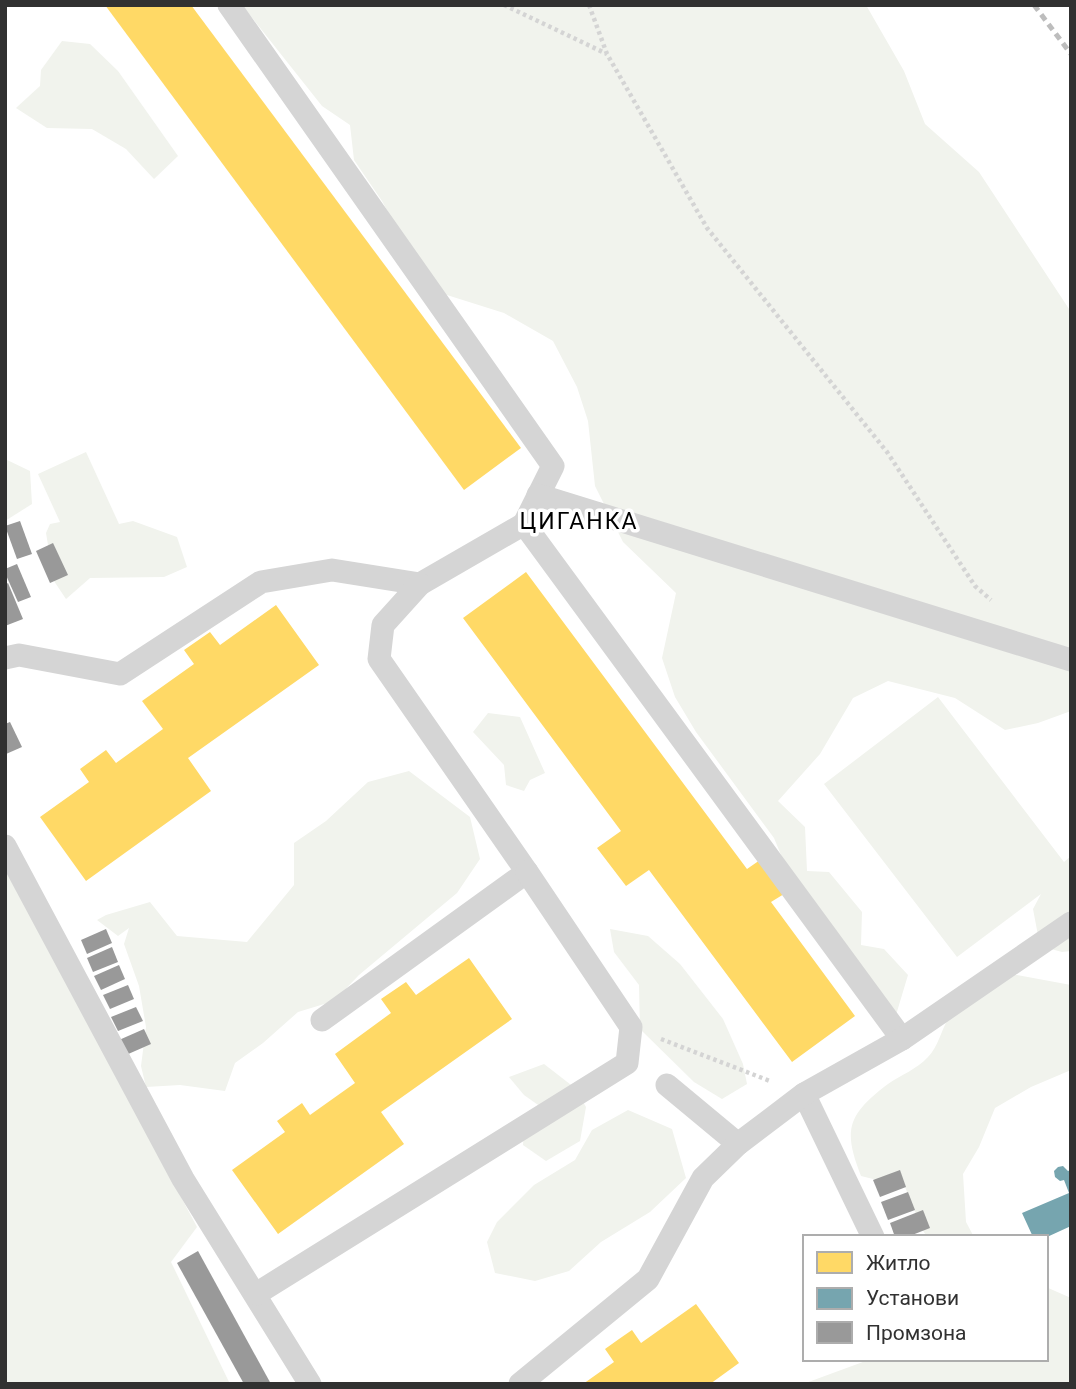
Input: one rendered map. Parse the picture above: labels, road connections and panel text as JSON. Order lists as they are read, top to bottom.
{
  "districts": ["ЦИГАНКА"],
  "legend": ["Житло", "Установи", "Промзона"]
}
